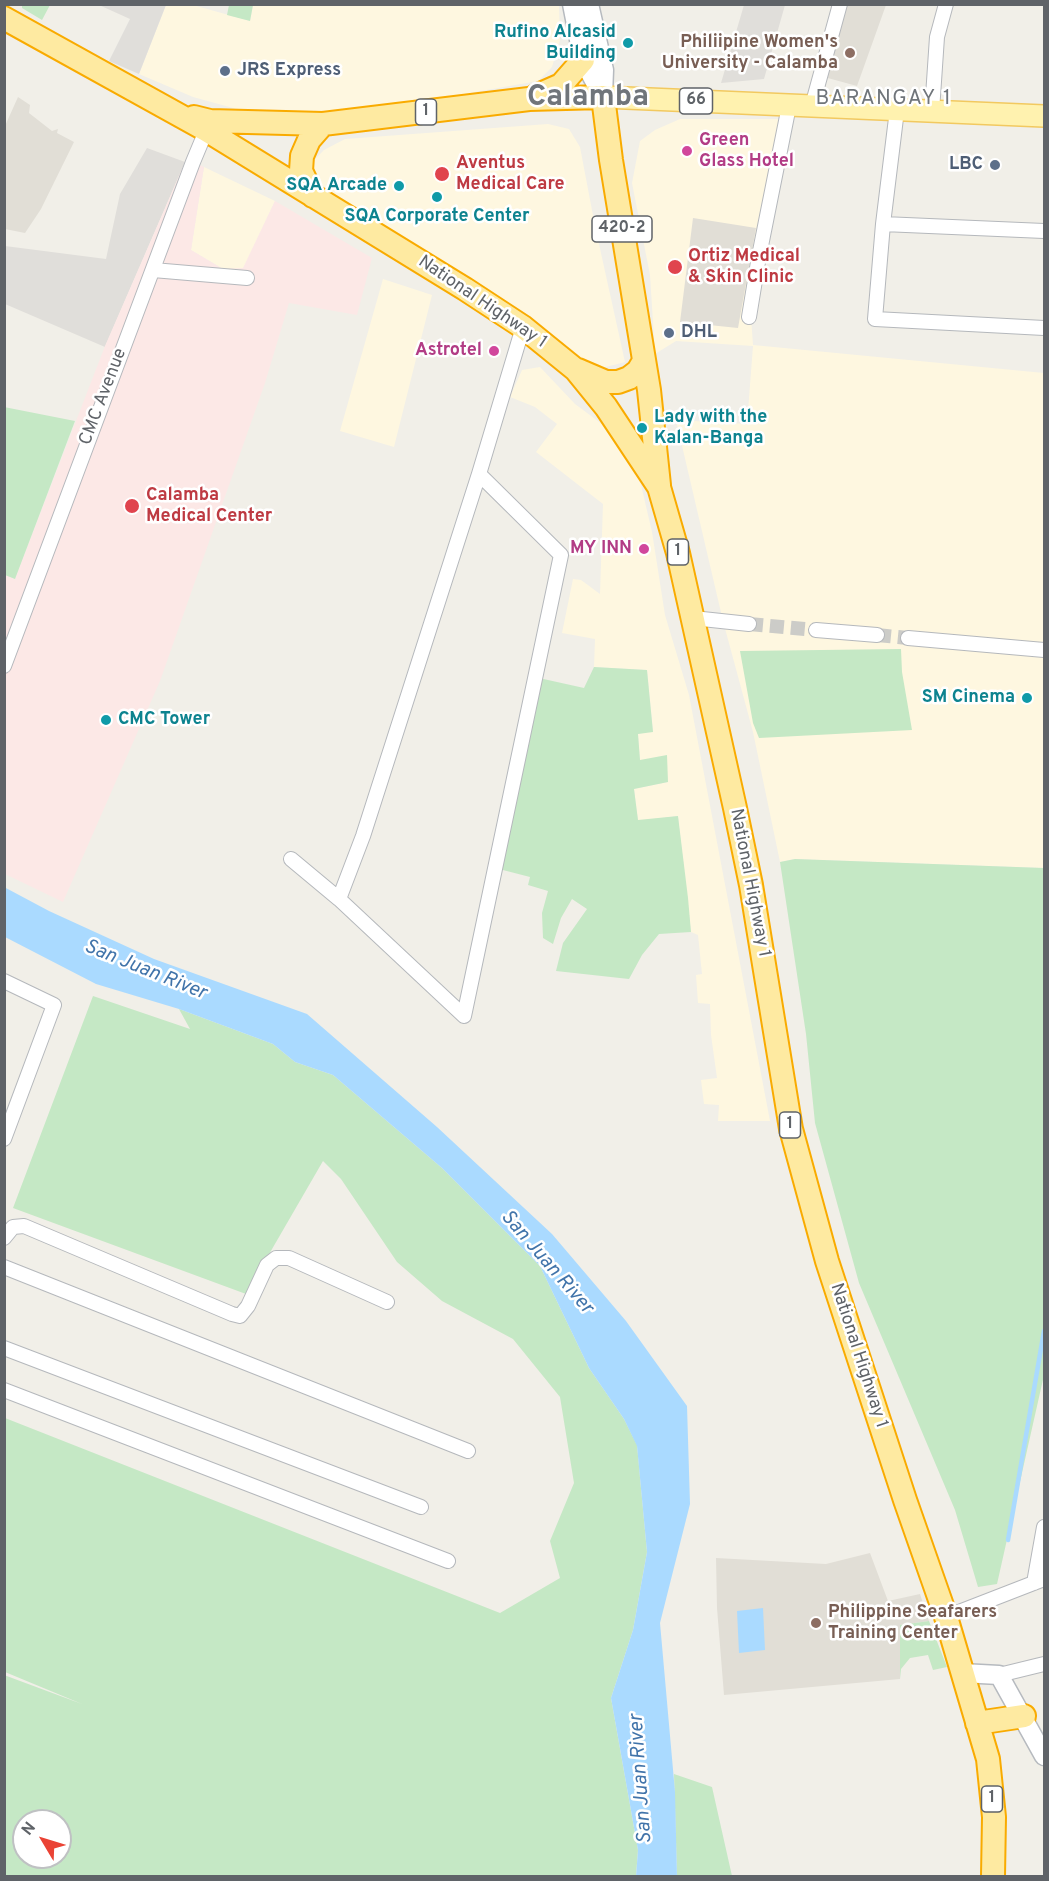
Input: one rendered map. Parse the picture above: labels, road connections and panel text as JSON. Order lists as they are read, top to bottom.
{
  "streets": {
    "highway": ["1", "420-2", "National Highway 1"],
    "main road": ["66"],
    "street": ["CMC Avenue"]
  },
  "crossings": [
    ["66", "420-2"],
    ["66", "National Highway 1"],
    ["1", "420-2"],
    ["1", "National Highway 1"],
    ["420-2", "National Highway 1"],
    ["National Highway 1", "CMC Avenue"]
  ],
  "districts": ["Calamba", "BARANGAY 1"],
  "water": ["San Juan River"],
  "places": [
    "Rufino Alcasid Building",
    "Philiipine Women's University - Calamba",
    "JRS Express",
    "Green Glass Hotel",
    "LBC",
    "Aventus Medical Care",
    "SQA Arcade",
    "SQA Corporate Center",
    "Ortiz Medical & Skin Clinic",
    "DHL",
    "Astrotel",
    "Lady with the Kalan-Banga",
    "Calamba Medical Center",
    "MY INN",
    "SM Cinema",
    "CMC Tower",
    "Philippine Seafarers Training Center"
  ],
  "north": "top left"
}
